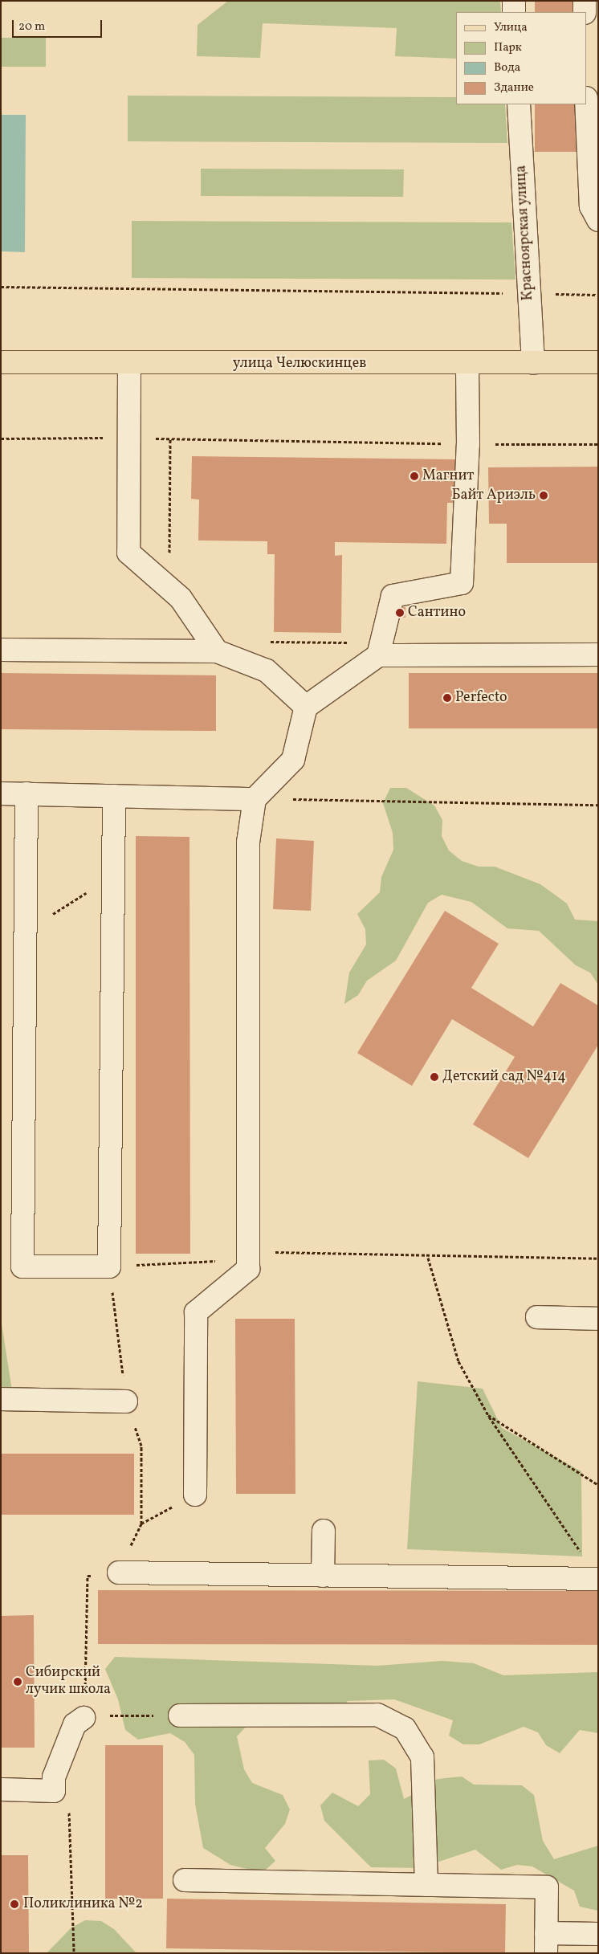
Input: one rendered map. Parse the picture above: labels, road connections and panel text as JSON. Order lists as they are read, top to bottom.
{
  "streets": {
    "main road": ["улица Челюскинцев"],
    "street": ["Красноярская улица"]
  },
  "crossings": [
    ["Красноярская улица", "улица Челюскинцев"]
  ],
  "places": [
    "Магнит",
    "Байт Ариэль",
    "Сантино",
    "Perfecto",
    "Детский сад №414",
    "Сибирский лучик школа",
    "Поликлиника №2"
  ],
  "legend": [
    "Улица",
    "Парк",
    "Вода",
    "Здание"
  ],
  "scale_bar": "20 m"
}
